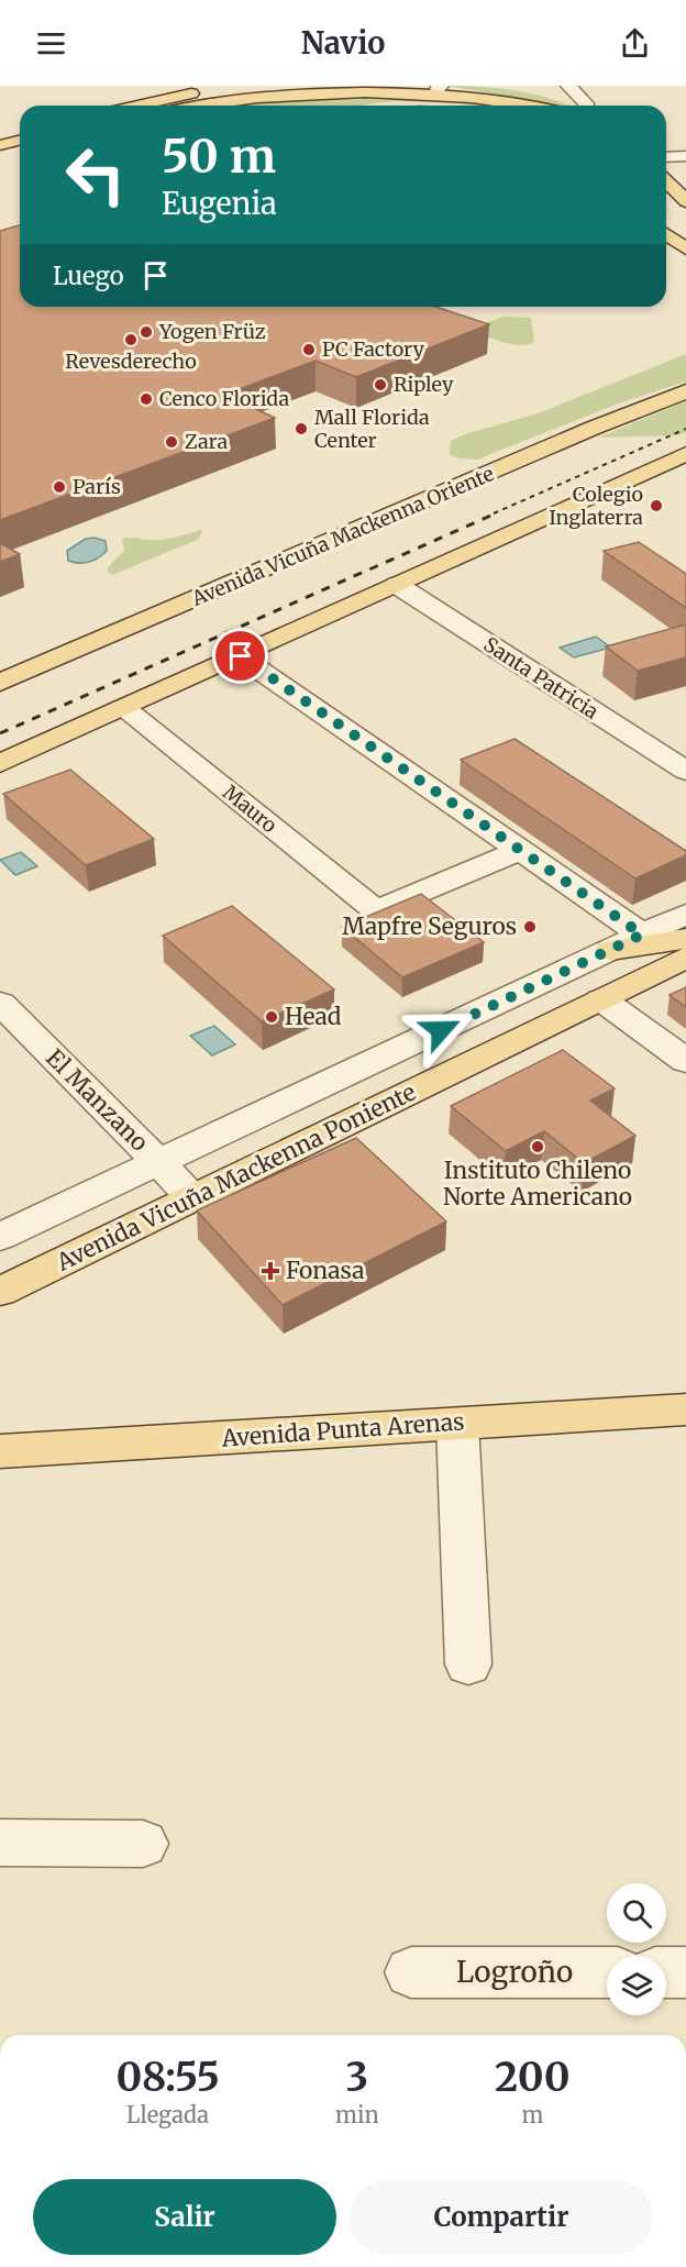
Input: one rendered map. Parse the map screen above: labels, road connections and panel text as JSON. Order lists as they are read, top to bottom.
{
  "streets": {
    "main road": ["Avenida Vicuña Mackenna Oriente", "Avenida Vicuña Mackenna Poniente", "Avenida Punta Arenas"],
    "street": [
      "Santa Patricia",
      "Mauro",
      "El Manzano",
      "Logroño"
    ]
  },
  "crossings": [
    ["El Manzano", "Avenida Vicuña Mackenna Poniente"]
  ],
  "places": {
    "other": [
      "Yogen Früz",
      "Revesderecho",
      "PC Factory",
      "Ripley",
      "Cenco Florida",
      "Mall Florida Center",
      "Zara",
      "París",
      "Colegio Inglaterra",
      "Mapfre Seguros",
      "Head",
      "Instituto Chileno Norte Americano"
    ],
    "health": ["Fonasa"]
  },
  "page": {
    "header": "Navio",
    "turn": ["50 m", "Eugenia"],
    "then": "Luego",
    "eta": [
      "08:55",
      "Llegada",
      "3",
      "min",
      "200",
      "m"
    ],
    "buttons": ["Salir", "Compartir"]
  }
}
